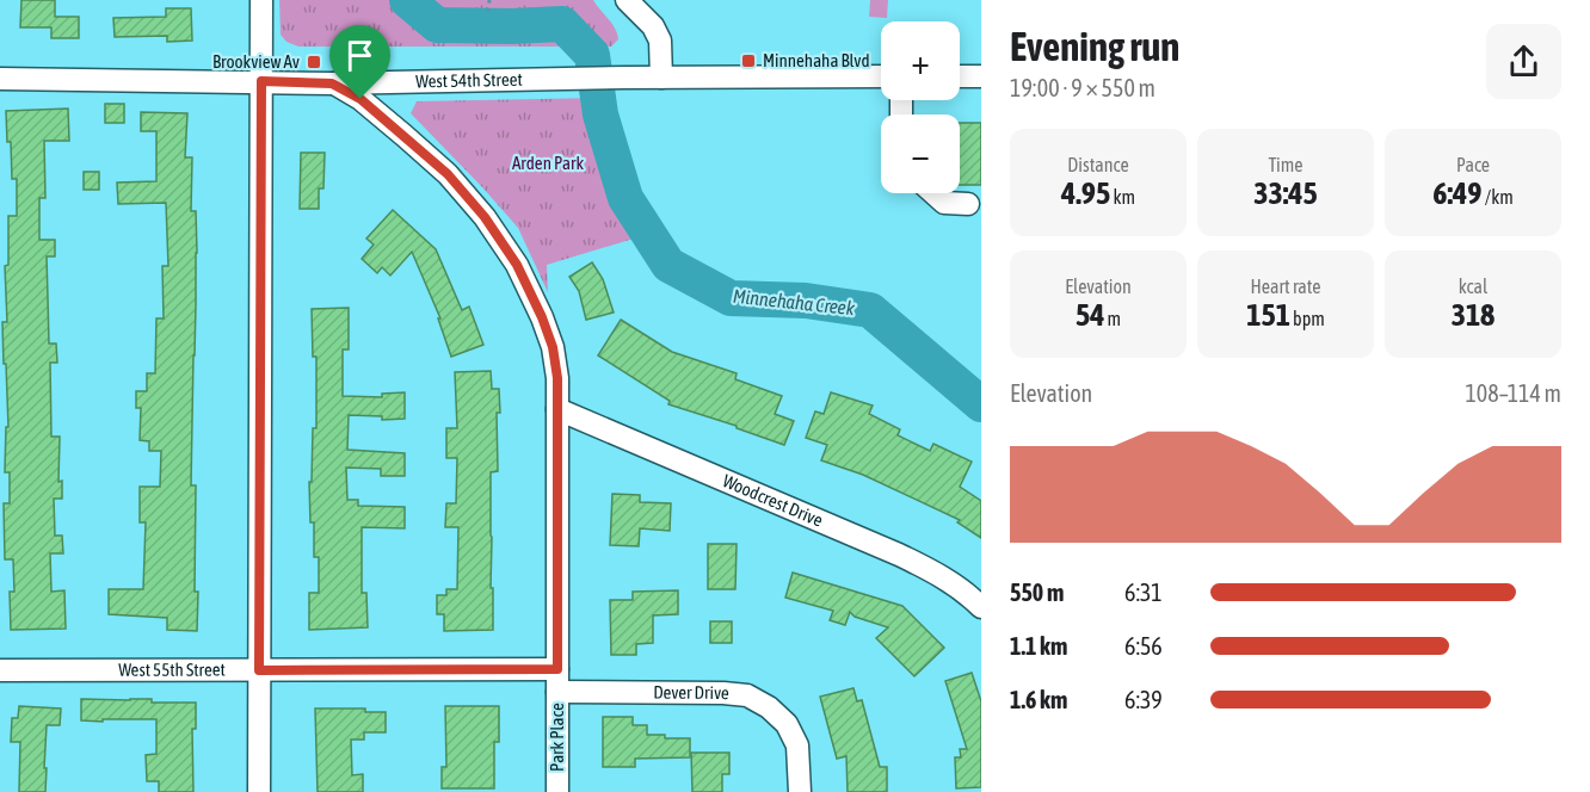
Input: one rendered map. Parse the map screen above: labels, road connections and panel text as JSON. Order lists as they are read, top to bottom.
{
  "streets": {
    "street": [
      "West 54th Street",
      "Woodcrest Drive",
      "West 55th Street",
      "Dever Drive",
      "Park Place"
    ]
  },
  "crossings": [
    ["West 54th Street", "Park Place"],
    ["Woodcrest Drive", "Park Place"],
    ["West 55th Street", "Park Place"],
    ["Dever Drive", "Park Place"]
  ],
  "water": ["Minnehaha Creek"],
  "parks": ["Arden Park"],
  "places": {
    "transit": ["Minnehaha Blvd", "Brookview Av"]
  },
  "page": {
    "heading": ["Evening run", "19:00 · 9 × 550 m"],
    "map_buttons": ["+", "−"],
    "stats": [
      ["Distance", "4.95 km"],
      ["Time", "33:45"],
      ["Pace", "6:49 /km"],
      ["Elevation", "54 m"],
      ["Heart rate", "151 bpm"],
      ["kcal", "318"]
    ],
    "chart": ["Elevation", "108–114 m"],
    "list": [
      {
        "name": "550 m",
        "note": "6:31"
      },
      {
        "name": "1.1 km",
        "note": "6:56"
      },
      {
        "name": "1.6 km",
        "note": "6:39"
      }
    ]
  }
}
